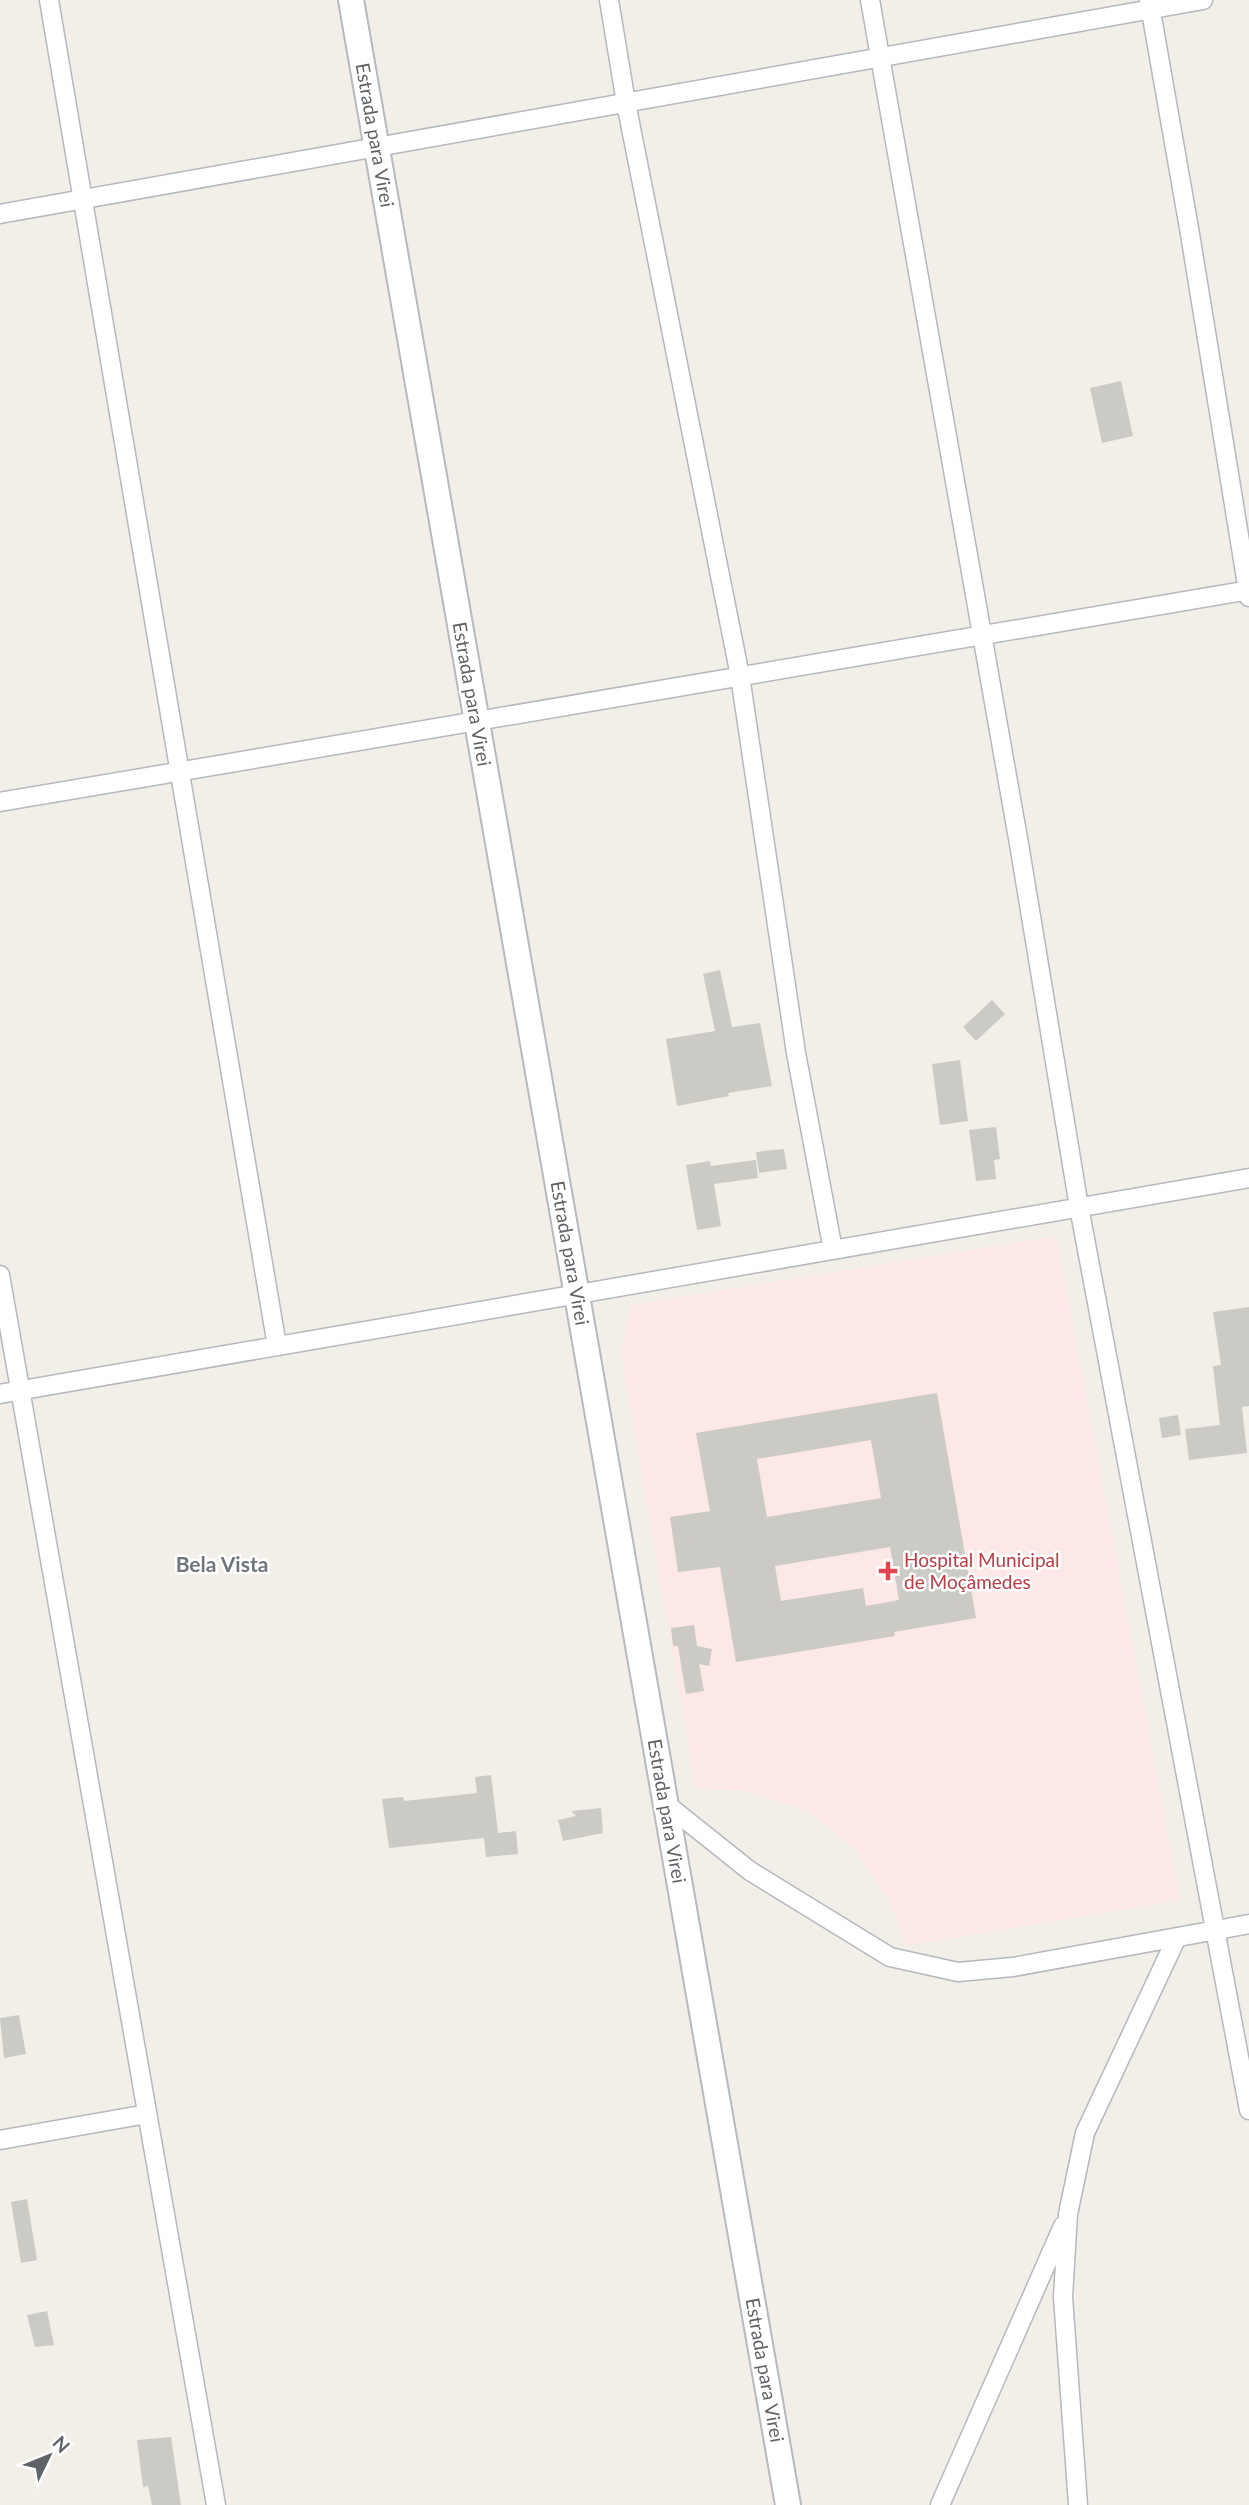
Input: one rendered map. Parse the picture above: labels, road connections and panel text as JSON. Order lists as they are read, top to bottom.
{
  "streets": {
    "street": ["Estrada para Virei"]
  },
  "districts": ["Bela Vista"],
  "places": {
    "health": ["Hospital Municipal de Moçâmedes"]
  },
  "north": "top right"
}
